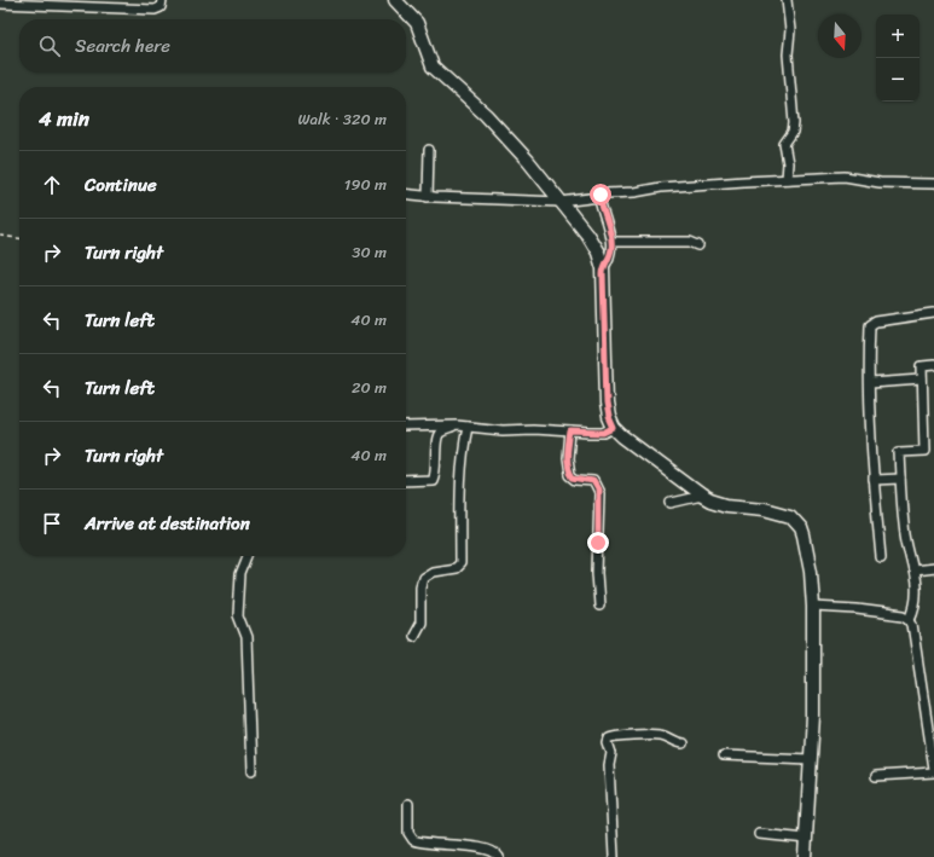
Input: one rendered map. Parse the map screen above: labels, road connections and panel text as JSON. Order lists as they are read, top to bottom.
{
  "north": "bottom",
  "page": {
    "map_buttons": ["+", "−"],
    "search": "Search here",
    "heading": ["4 min", "Walk · 320 m"],
    "list": [
      ["Continue", "190 m"],
      ["Turn right", "30 m"],
      ["Turn left", "40 m"],
      ["Turn left", "20 m"],
      ["Turn right", "40 m"],
      "Arrive at destination"
    ]
  }
}
